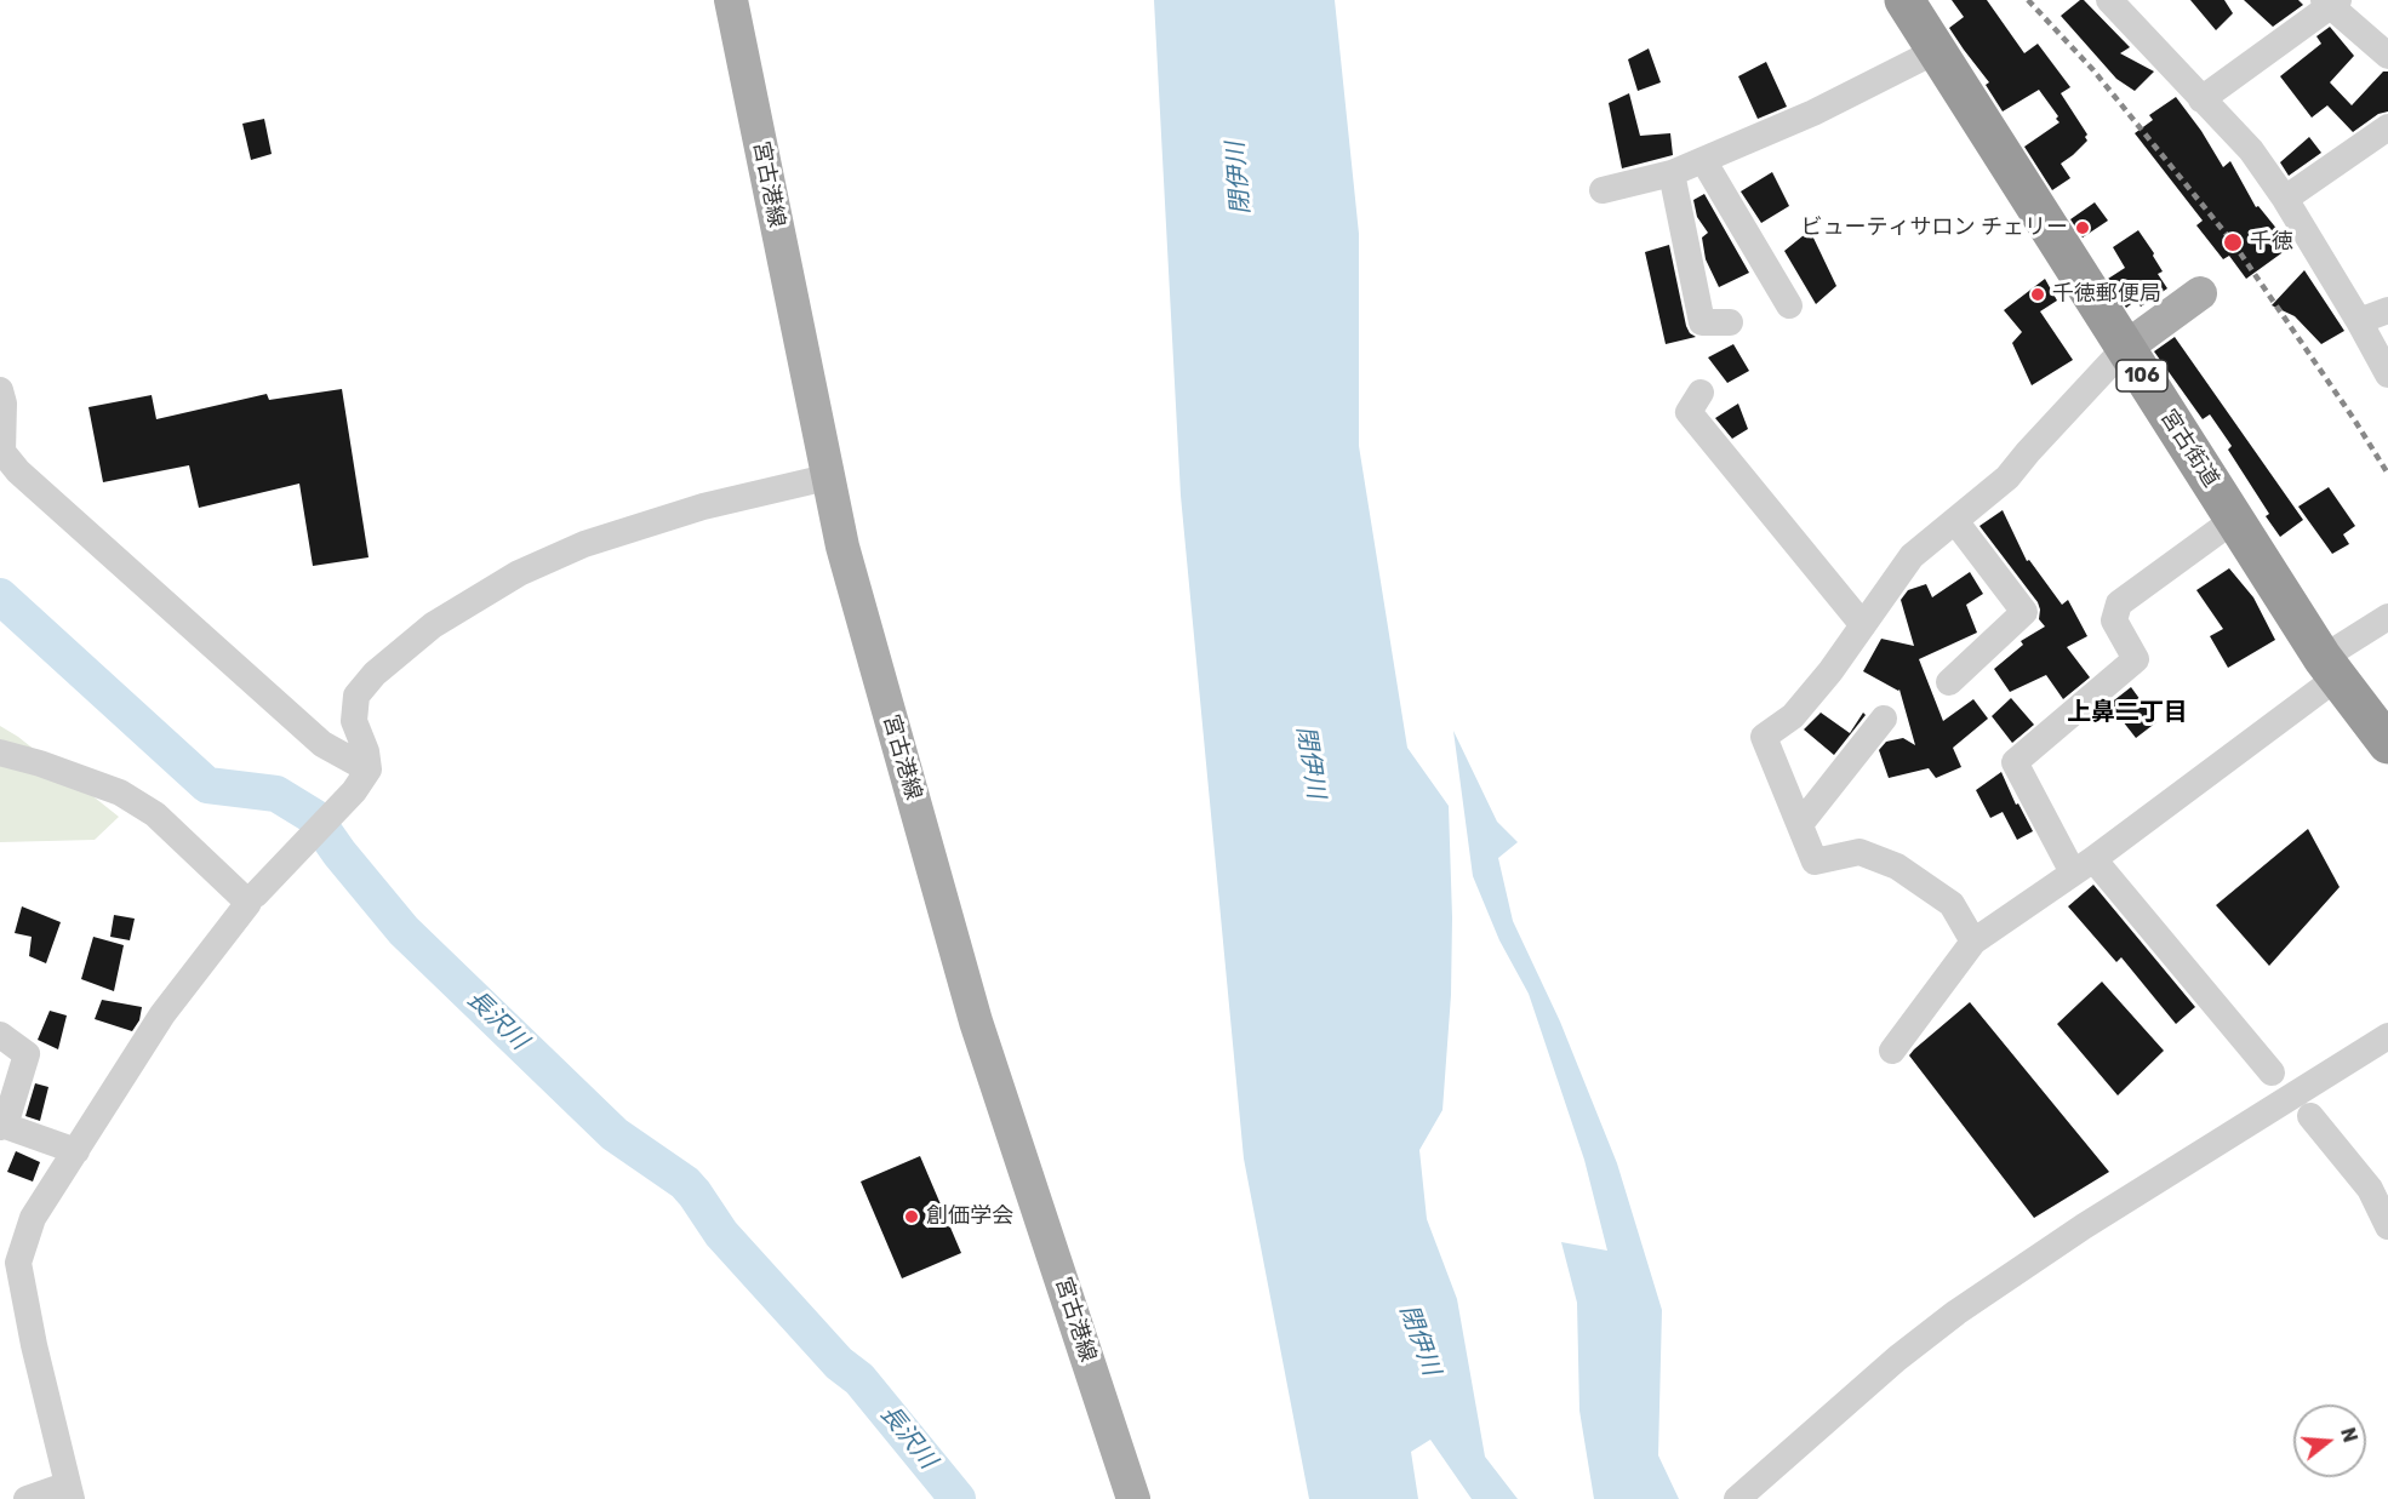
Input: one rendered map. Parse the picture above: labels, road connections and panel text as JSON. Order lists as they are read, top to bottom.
{
  "streets": {
    "highway": ["106", "宮古街道"],
    "main road": ["宮古港線"]
  },
  "districts": ["上鼻二丁目"],
  "water": ["閉伊川", "長沢川"],
  "places": [
    "ビューティサロン チェリー",
    "千徳",
    "千徳郵便局",
    "創価学会"
  ],
  "north": "right"
}
